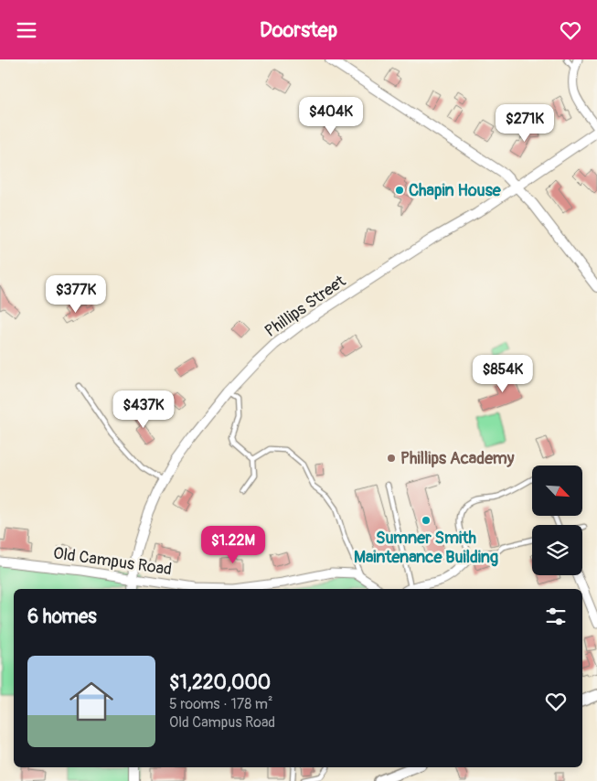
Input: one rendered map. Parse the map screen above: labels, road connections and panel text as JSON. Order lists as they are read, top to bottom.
{
  "streets": {
    "street": ["Phillips Street", "Old Campus Road"]
  },
  "crossings": [
    ["Phillips Street", "Old Campus Road"]
  ],
  "places": ["Chapin House", "Phillips Academy", "Sumner Smith Maintenance Building"],
  "north": "bottom right",
  "page": {
    "header": "Doorstep",
    "price": [
      "$404K",
      "$271K",
      "$377K",
      "$854K",
      "$437K",
      "$1.22M"
    ],
    "heading": "6 homes",
    "list": [
      {
        "name": "$1,220,000",
        "note": "5 rooms · 178 m² · Old Campus Road"
      }
    ]
  }
}
